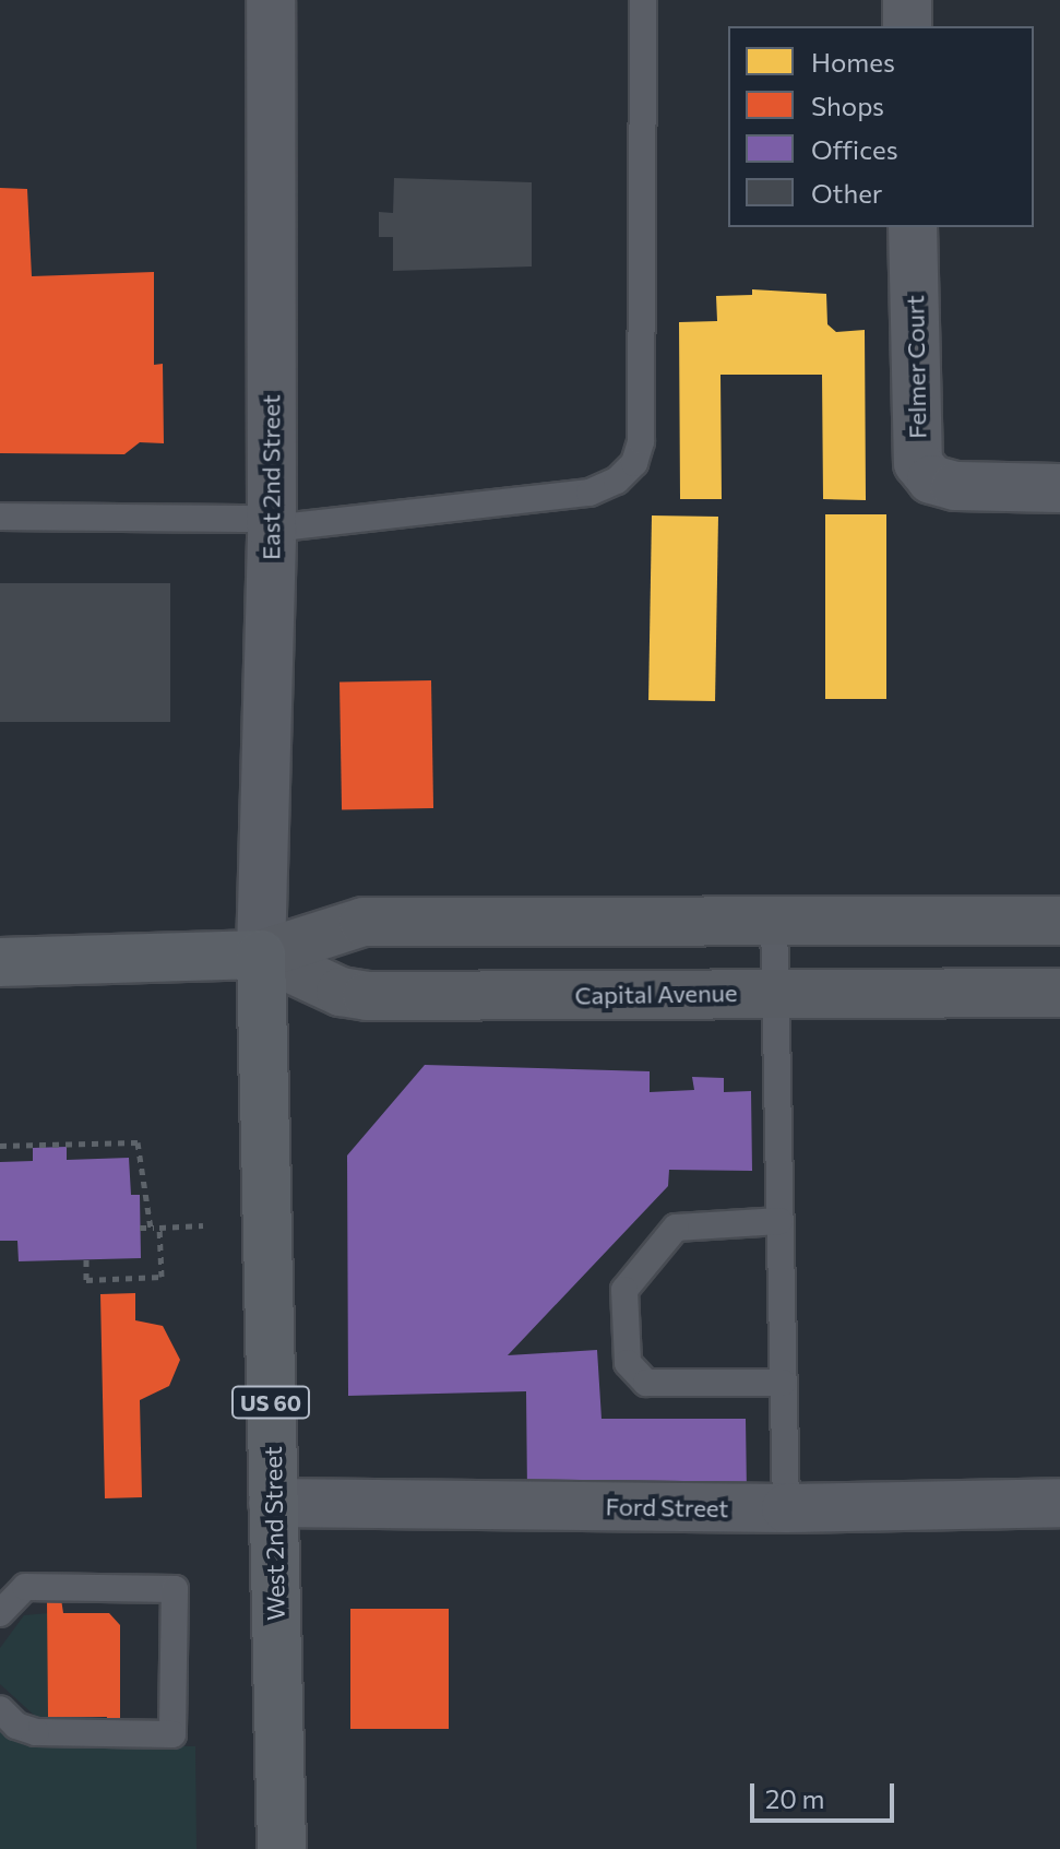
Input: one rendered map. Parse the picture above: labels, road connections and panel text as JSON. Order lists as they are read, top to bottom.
{
  "streets": {
    "main road": ["Capital Avenue", "US 60", "West 2nd Street"],
    "street": ["Felmer Court", "East 2nd Street", "Ford Street"]
  },
  "crossings": [
    ["East 2nd Street", "Capital Avenue"],
    ["East 2nd Street", "West 2nd Street"],
    ["Capital Avenue", "West 2nd Street"],
    ["Ford Street", "West 2nd Street"]
  ],
  "legend": [
    "Homes",
    "Shops",
    "Offices",
    "Other"
  ],
  "scale_bar": "20 m"
}
